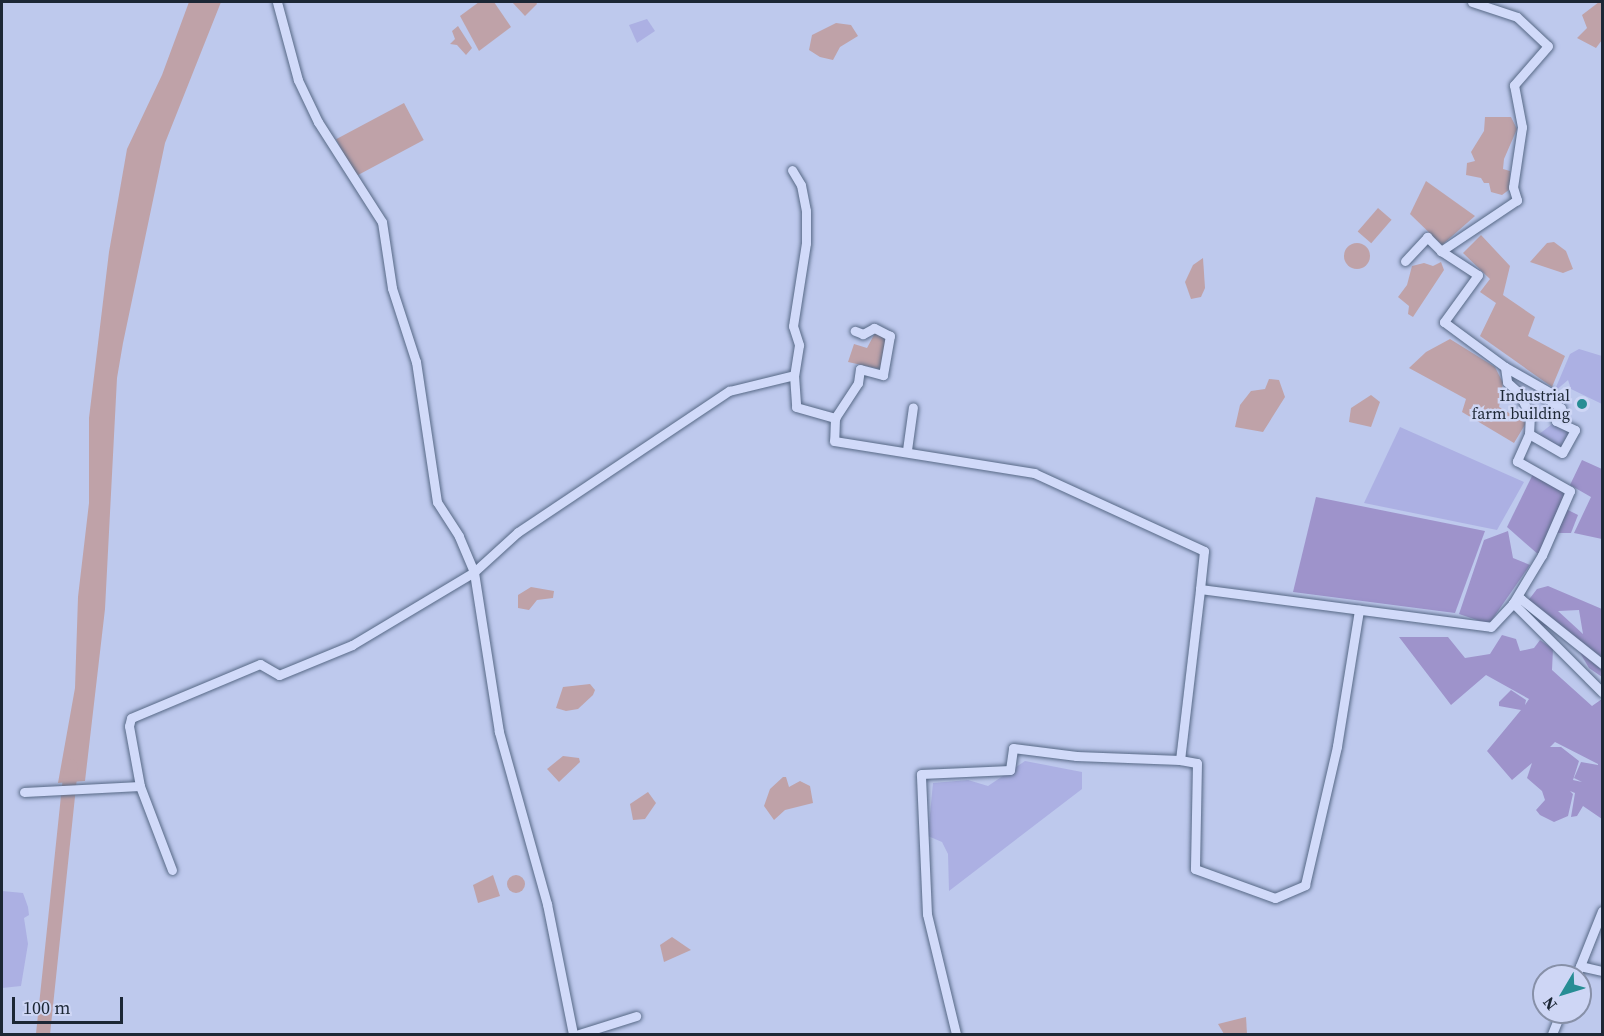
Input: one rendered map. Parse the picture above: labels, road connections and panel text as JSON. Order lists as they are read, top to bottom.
{
  "places": ["Industrial farm building"],
  "scale_bar": "100 m",
  "north": "bottom left"
}
